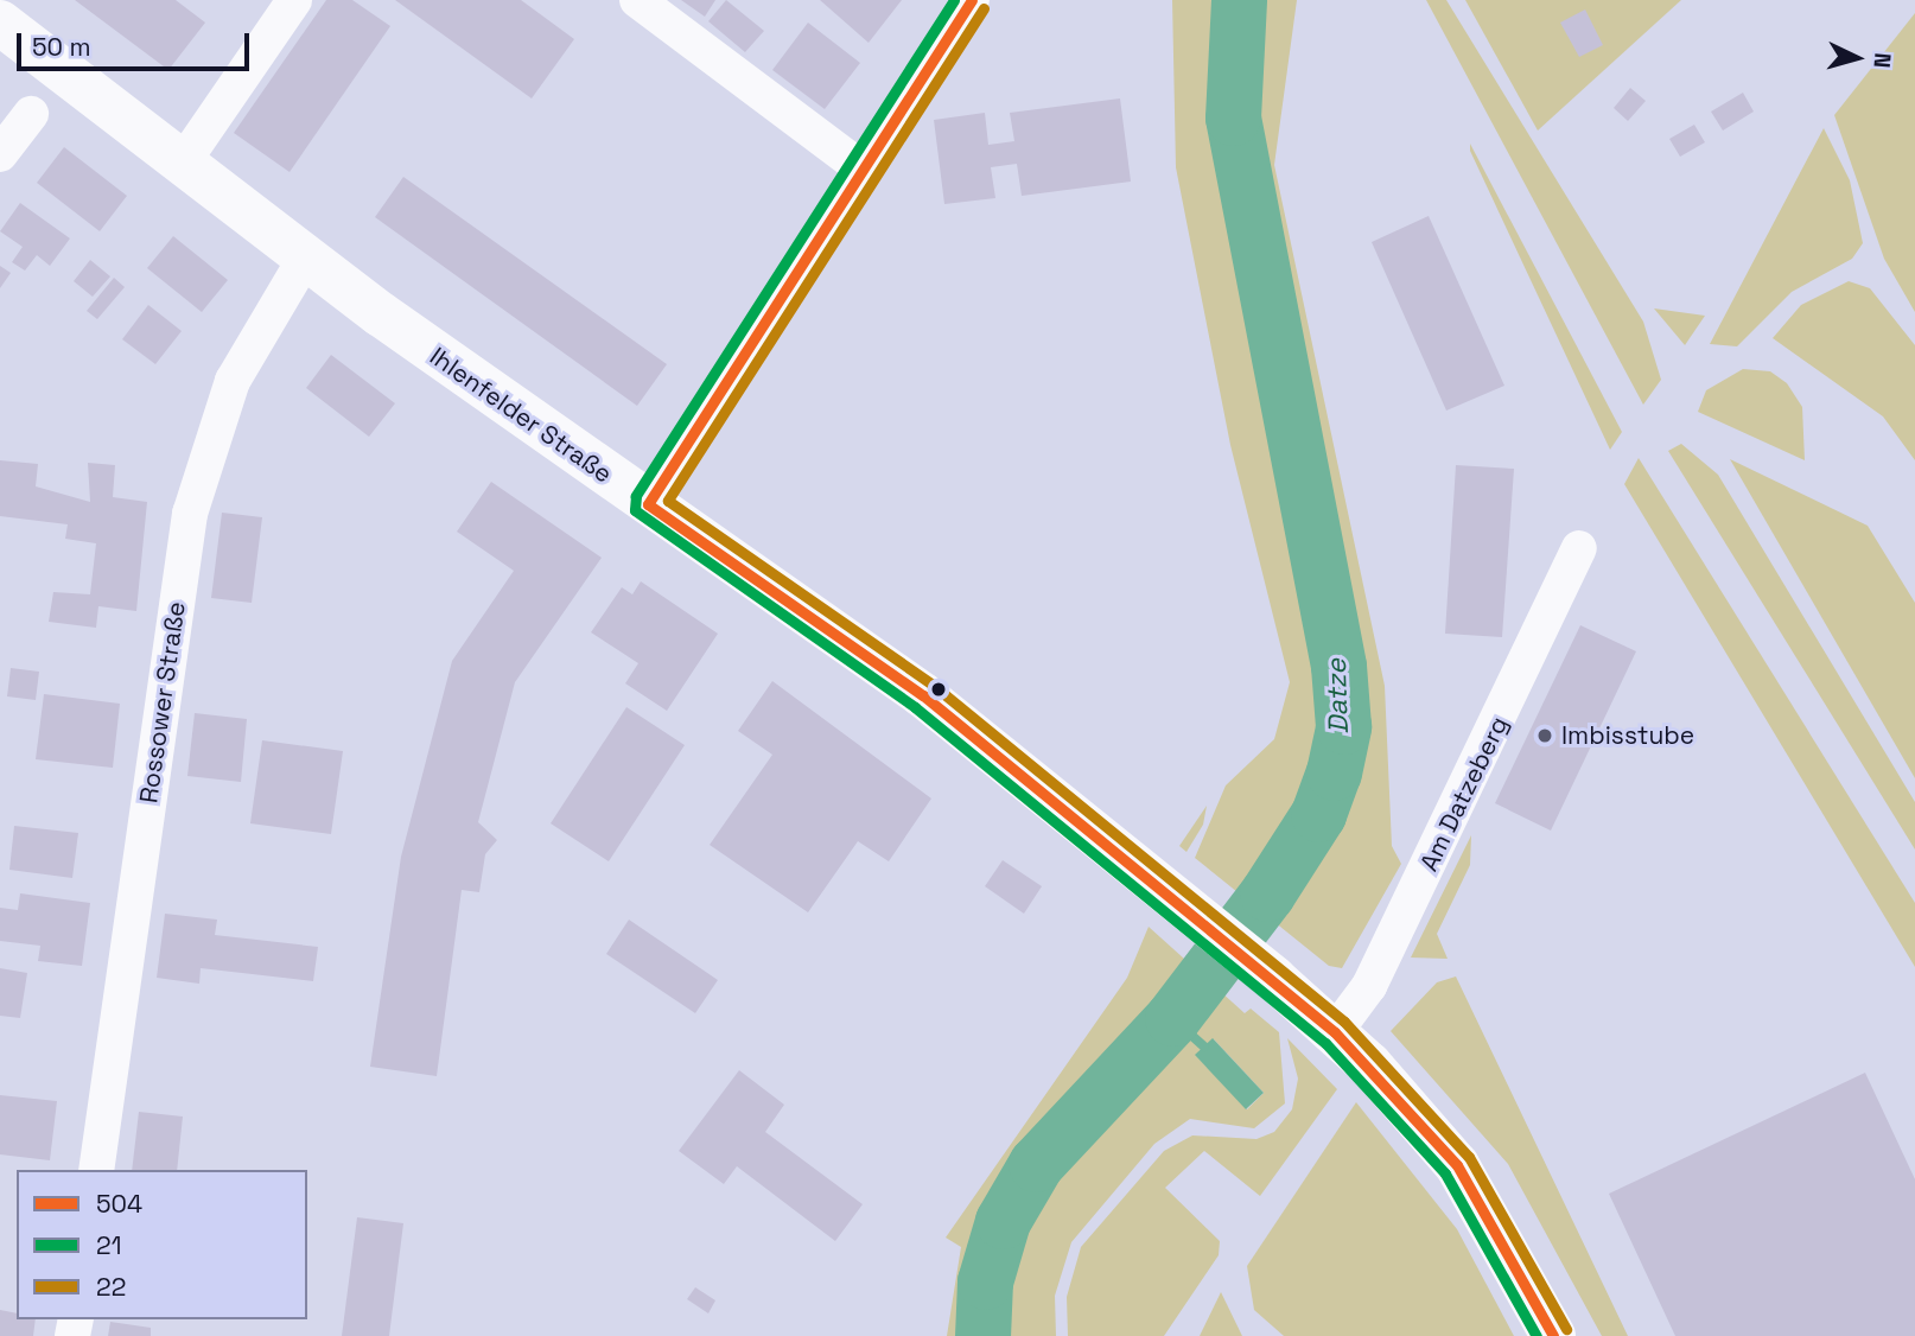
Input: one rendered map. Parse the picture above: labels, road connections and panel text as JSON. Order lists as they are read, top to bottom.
{
  "streets": {
    "main road": ["Ihlenfelder Straße"],
    "street": ["Rossower Straße", "Am Datzeberg"]
  },
  "crossings": [
    ["Ihlenfelder Straße", "Rossower Straße"],
    ["Ihlenfelder Straße", "Am Datzeberg"]
  ],
  "water": ["Datze"],
  "places": ["Imbisstube"],
  "lines": ["transit line 504", "transit line 21", "transit line 22"],
  "legend": ["504", "21", "22"],
  "scale_bar": "50 m",
  "north": "right"
}
